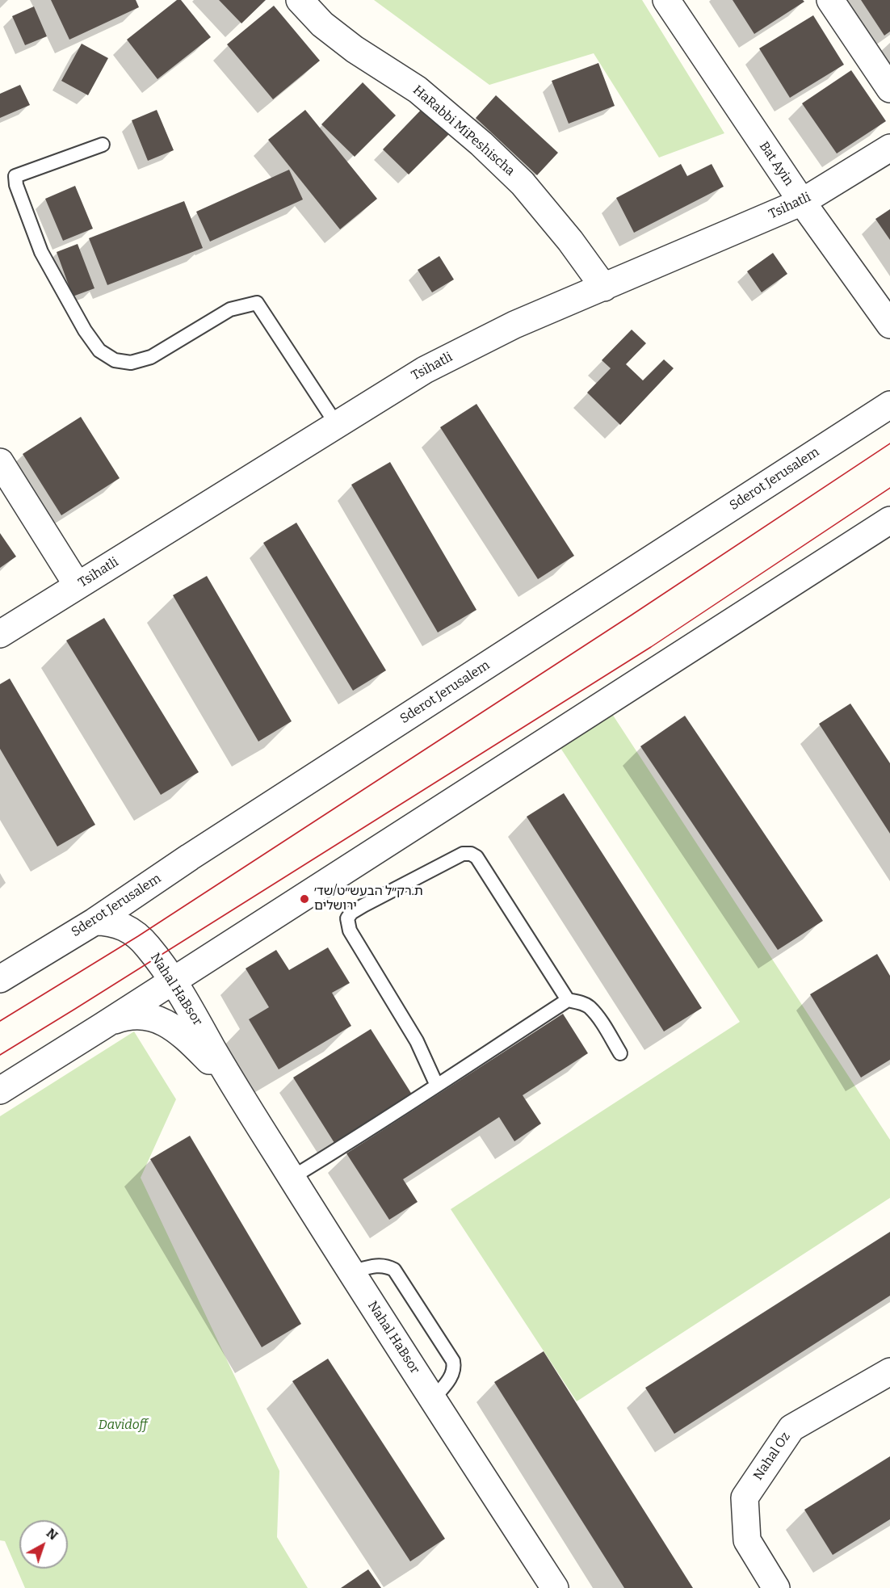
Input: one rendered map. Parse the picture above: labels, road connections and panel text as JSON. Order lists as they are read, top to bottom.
{
  "streets": {
    "street": [
      "HaRabbi MiPeshischa",
      "Bat Ayin",
      "Tsihatli",
      "Sderot Jerusalem",
      "Nahal HaBsor",
      "Nahal Oz"
    ]
  },
  "crossings": [
    ["HaRabbi MiPeshischa", "Tsihatli"],
    ["Bat Ayin", "Tsihatli"],
    ["Sderot Jerusalem", "Nahal HaBsor"]
  ],
  "parks": ["Davidoff"],
  "places": ["ת.רק״ל הבעש״ט/שד׳ ירושלים"],
  "north": "top right"
}
